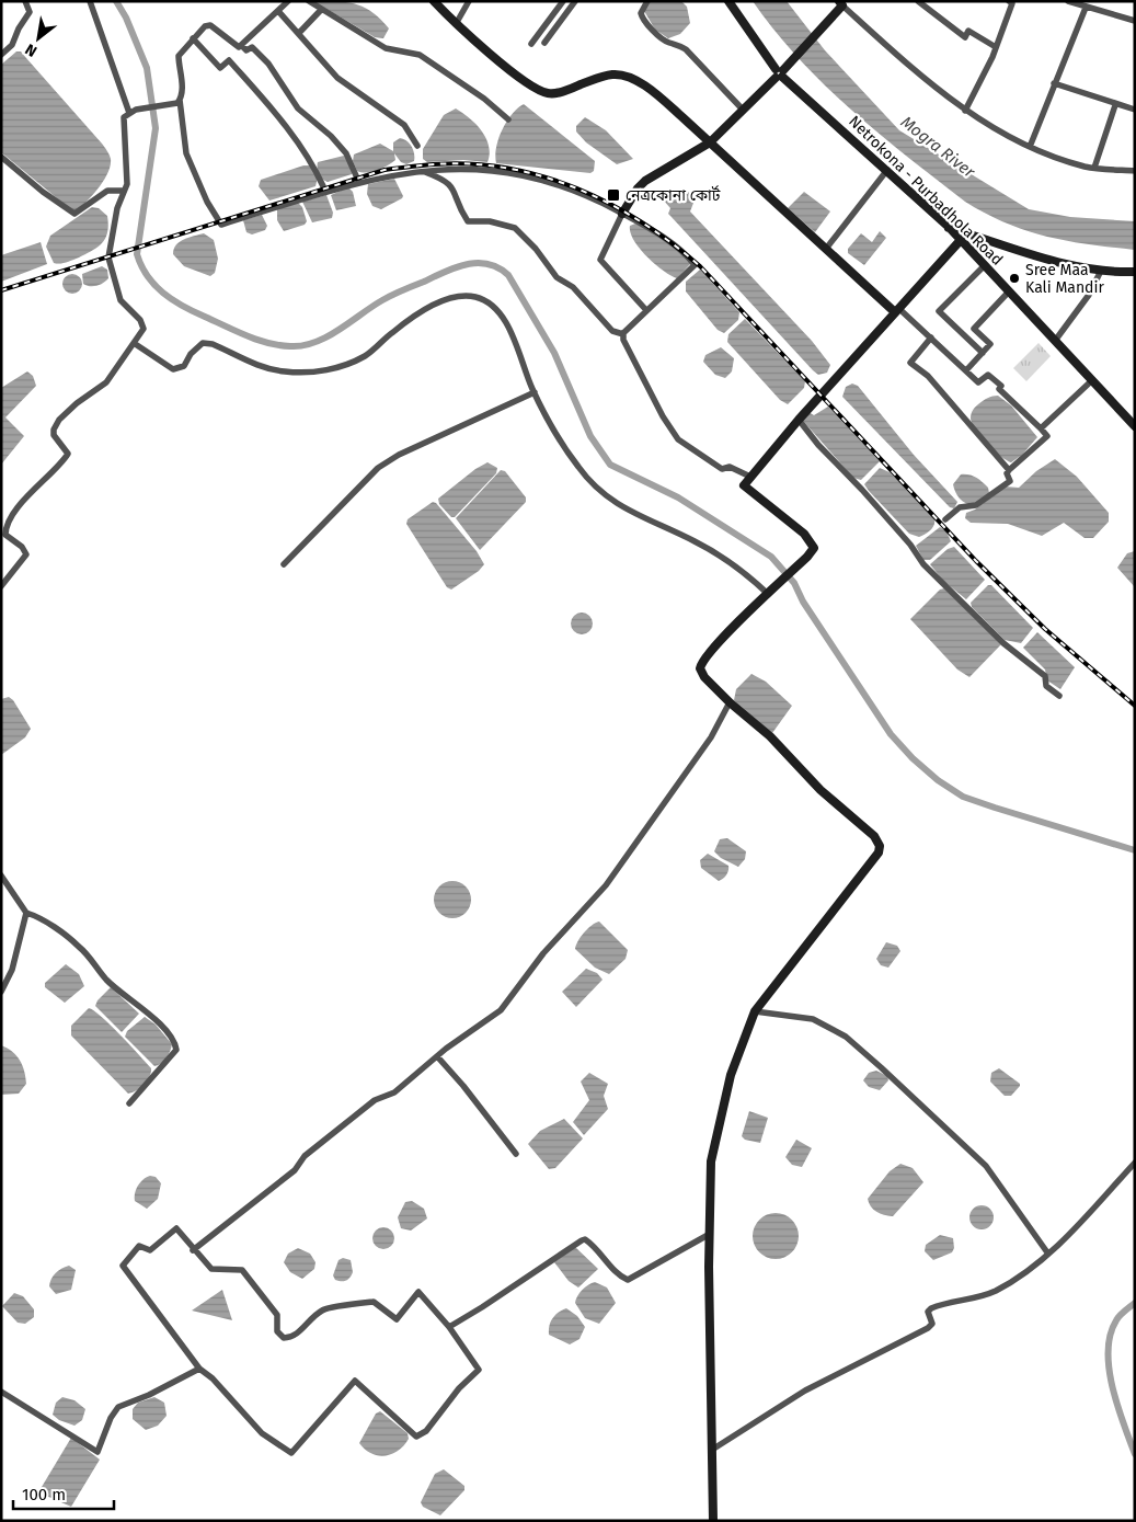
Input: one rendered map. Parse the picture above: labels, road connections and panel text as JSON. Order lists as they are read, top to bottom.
{
  "streets": {
    "street": ["Netrokona - Purbadhola Road"]
  },
  "water": ["Mogra River"],
  "places": {
    "transit": ["নেত্রকোনা কোর্ট"],
    "other": ["Sree Maa Kali Mandir"]
  },
  "scale_bar": "100 m",
  "north": "bottom left"
}
